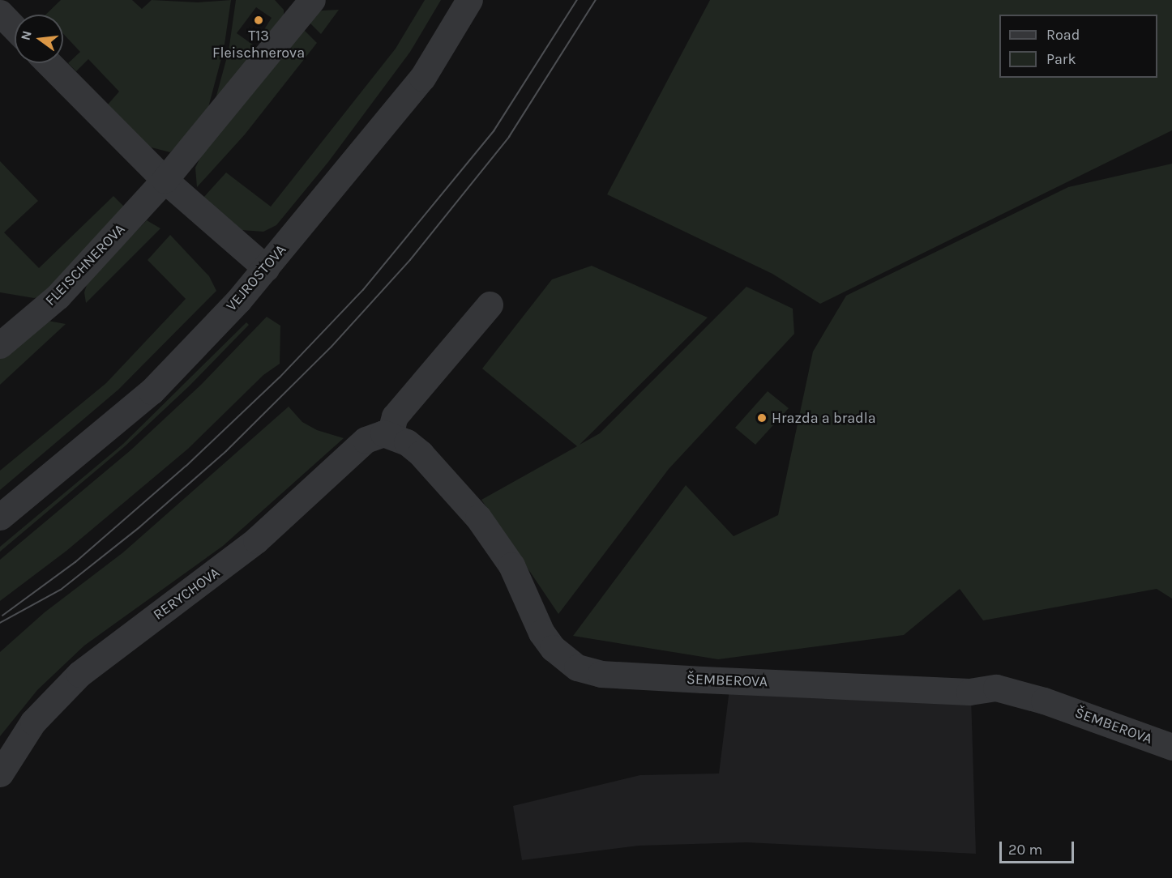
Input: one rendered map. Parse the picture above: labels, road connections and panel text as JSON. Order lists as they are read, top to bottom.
{
  "streets": {
    "street": [
      "FLEISCHNEROVA",
      "VEJROSTOVA",
      "RERYCHOVA",
      "ŠEMBEROVA"
    ]
  },
  "crossings": [
    ["RERYCHOVA", "ŠEMBEROVA"]
  ],
  "places": ["T13 Fleischnerova", "Hrazda a bradla"],
  "legend": ["Road", "Park"],
  "scale_bar": "20 m",
  "north": "left"
}
